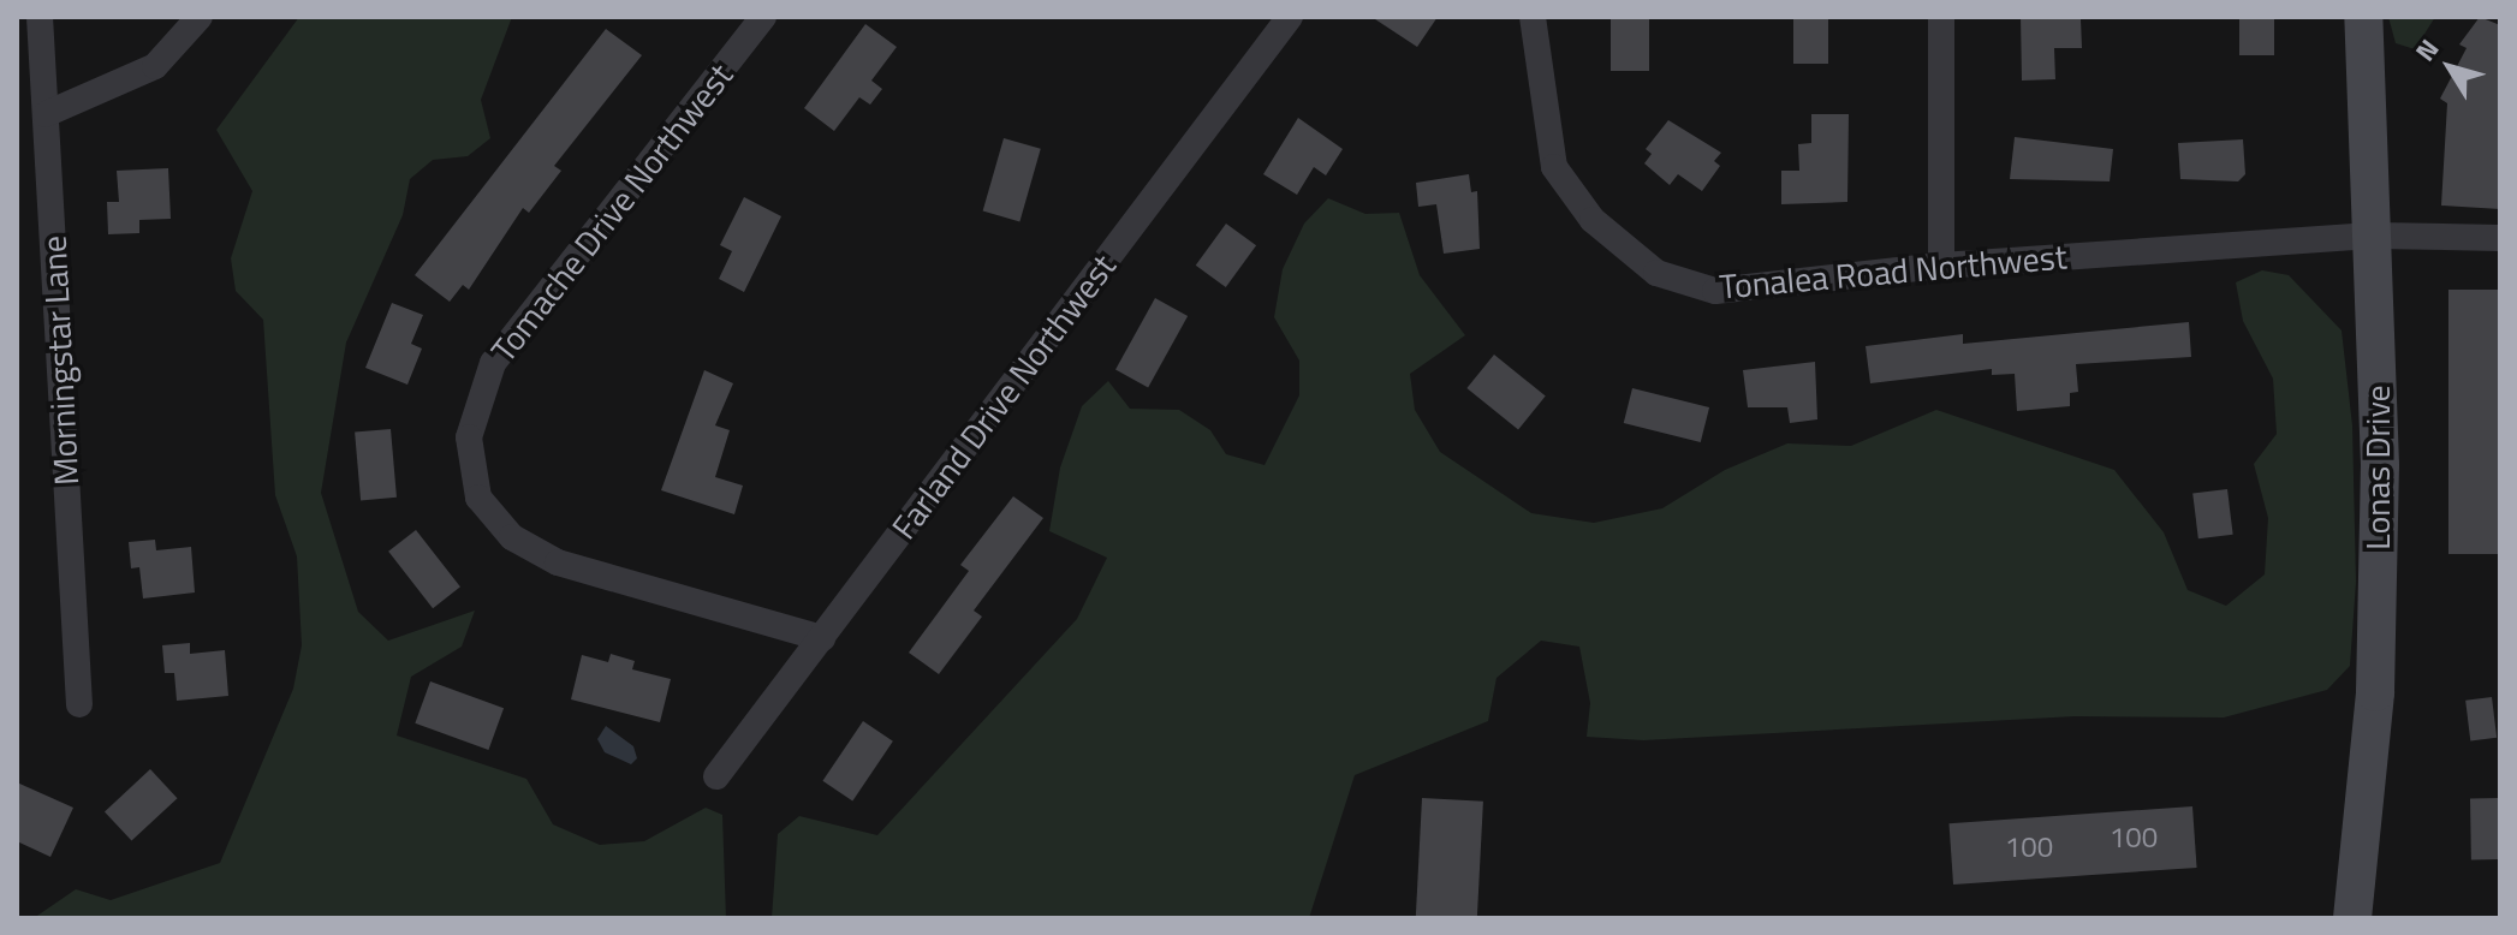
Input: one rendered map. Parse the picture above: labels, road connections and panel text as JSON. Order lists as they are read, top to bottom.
{
  "streets": {
    "street": [
      "Tomache Drive Northwest",
      "Tonalea Road Northwest",
      "Morningstar Lane",
      "Farland Drive Northwest",
      "Lonas Drive"
    ]
  },
  "crossings": [
    ["Tomache Drive Northwest", "Farland Drive Northwest"],
    ["Tonalea Road Northwest", "Lonas Drive"]
  ],
  "house_numbers": ["100", "100"],
  "north": "top left"
}
